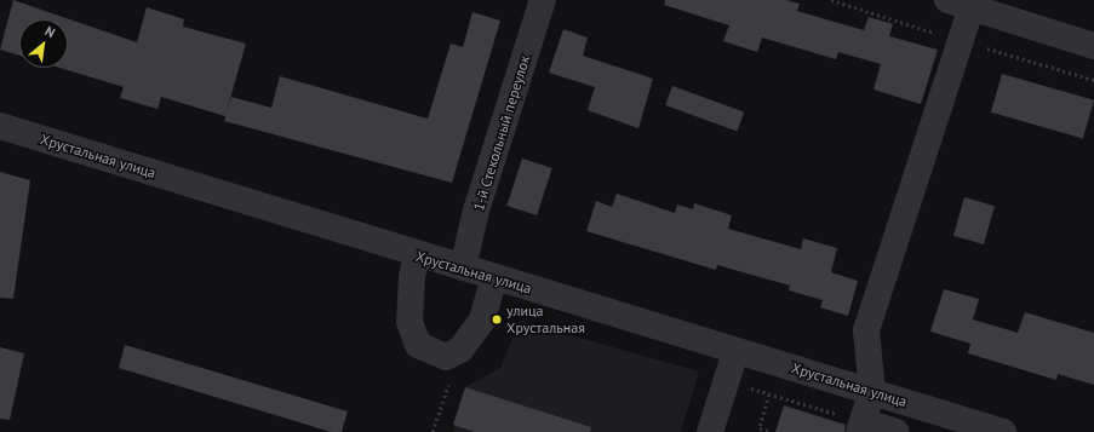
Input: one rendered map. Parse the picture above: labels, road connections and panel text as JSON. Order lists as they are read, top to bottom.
{
  "streets": {
    "street": ["1-й Стекольный переулок", "Хрустальная улица"]
  },
  "crossings": [
    ["1-й Стекольный переулок", "Хрустальная улица"]
  ],
  "places": ["улица Хрустальная"],
  "north": "top right"
}
